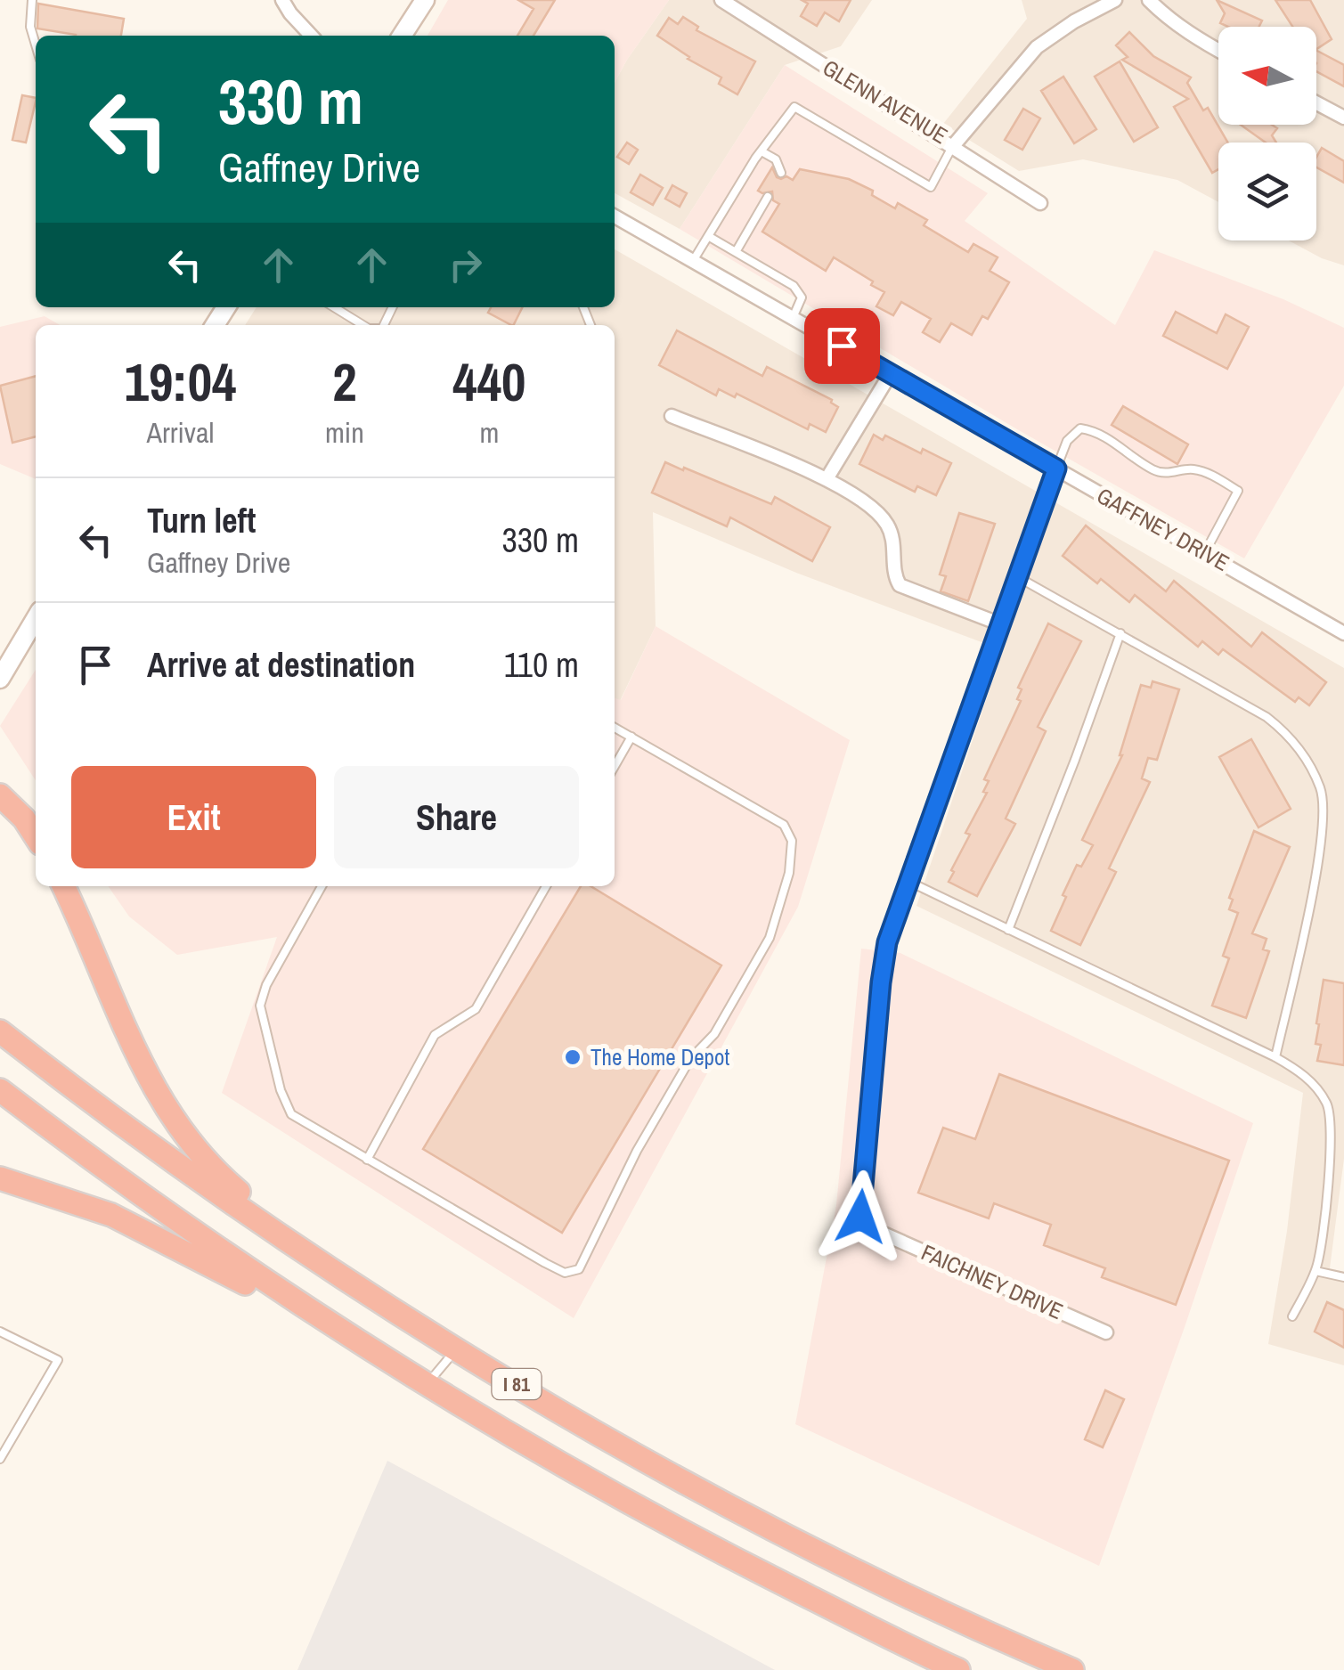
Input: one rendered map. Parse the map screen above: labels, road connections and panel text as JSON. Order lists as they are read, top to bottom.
{
  "streets": {
    "highway": ["I 81"],
    "street": ["GLENN AVENUE", "GAFFNEY DRIVE", "FAICHNEY DRIVE"]
  },
  "crossings": [
    ["GAFFNEY DRIVE", "FAICHNEY DRIVE"]
  ],
  "places": ["The Home Depot"],
  "north": "left",
  "page": {
    "turn": ["330 m", "Gaffney Drive"],
    "eta": [
      "19:04",
      "Arrival",
      "2",
      "min",
      "440",
      "m"
    ],
    "list": [
      {
        "name": "Turn left",
        "note": "Gaffney Drive",
        "value": "330 m"
      },
      {
        "name": "Arrive at destination",
        "value": "110 m"
      }
    ],
    "buttons": ["Exit", "Share"]
  }
}
